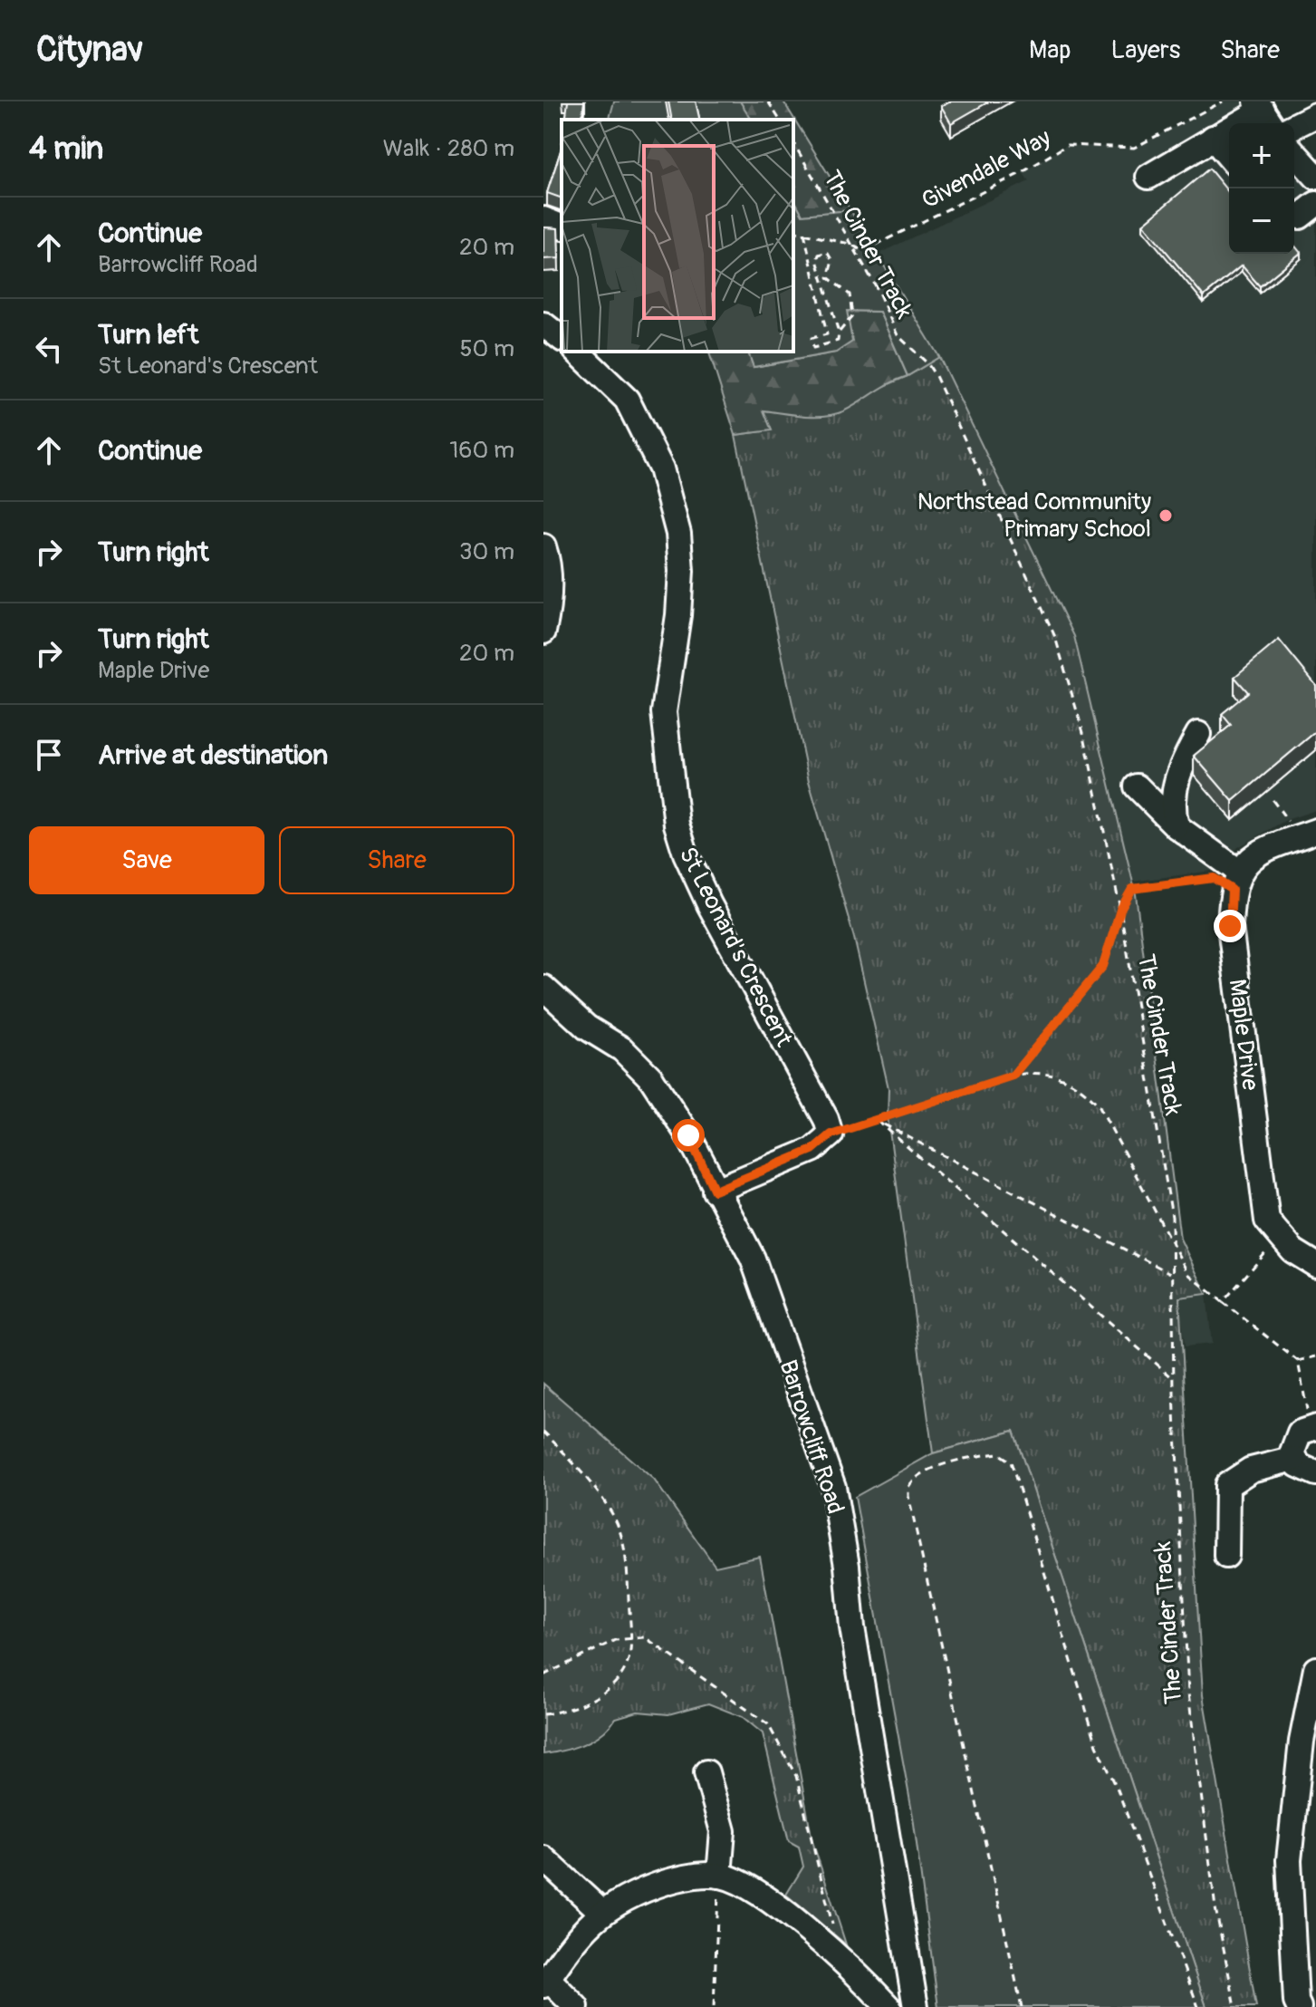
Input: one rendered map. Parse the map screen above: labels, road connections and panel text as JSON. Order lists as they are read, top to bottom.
{
  "streets": {
    "street": ["St Leonard's Crescent", "Maple Drive", "Barrowcliff Road"],
    "path": ["Givendale Way", "The Cinder Track"]
  },
  "crossings": [
    ["Givendale Way", "The Cinder Track"]
  ],
  "places": ["Northstead Community Primary School"],
  "page": {
    "header": "Citynav",
    "nav": ["Map", "Layers", "Share"],
    "heading": ["4 min", "Walk · 280 m"],
    "map_buttons": ["+", "−"],
    "list": [
      ["Continue", "Barrowcliff Road", "20 m"],
      ["Turn left", "St Leonard's Crescent", "50 m"],
      ["Continue", "160 m"],
      ["Turn right", "30 m"],
      ["Turn right", "Maple Drive", "20 m"],
      "Arrive at destination"
    ],
    "buttons": ["Save", "Share"]
  }
}
